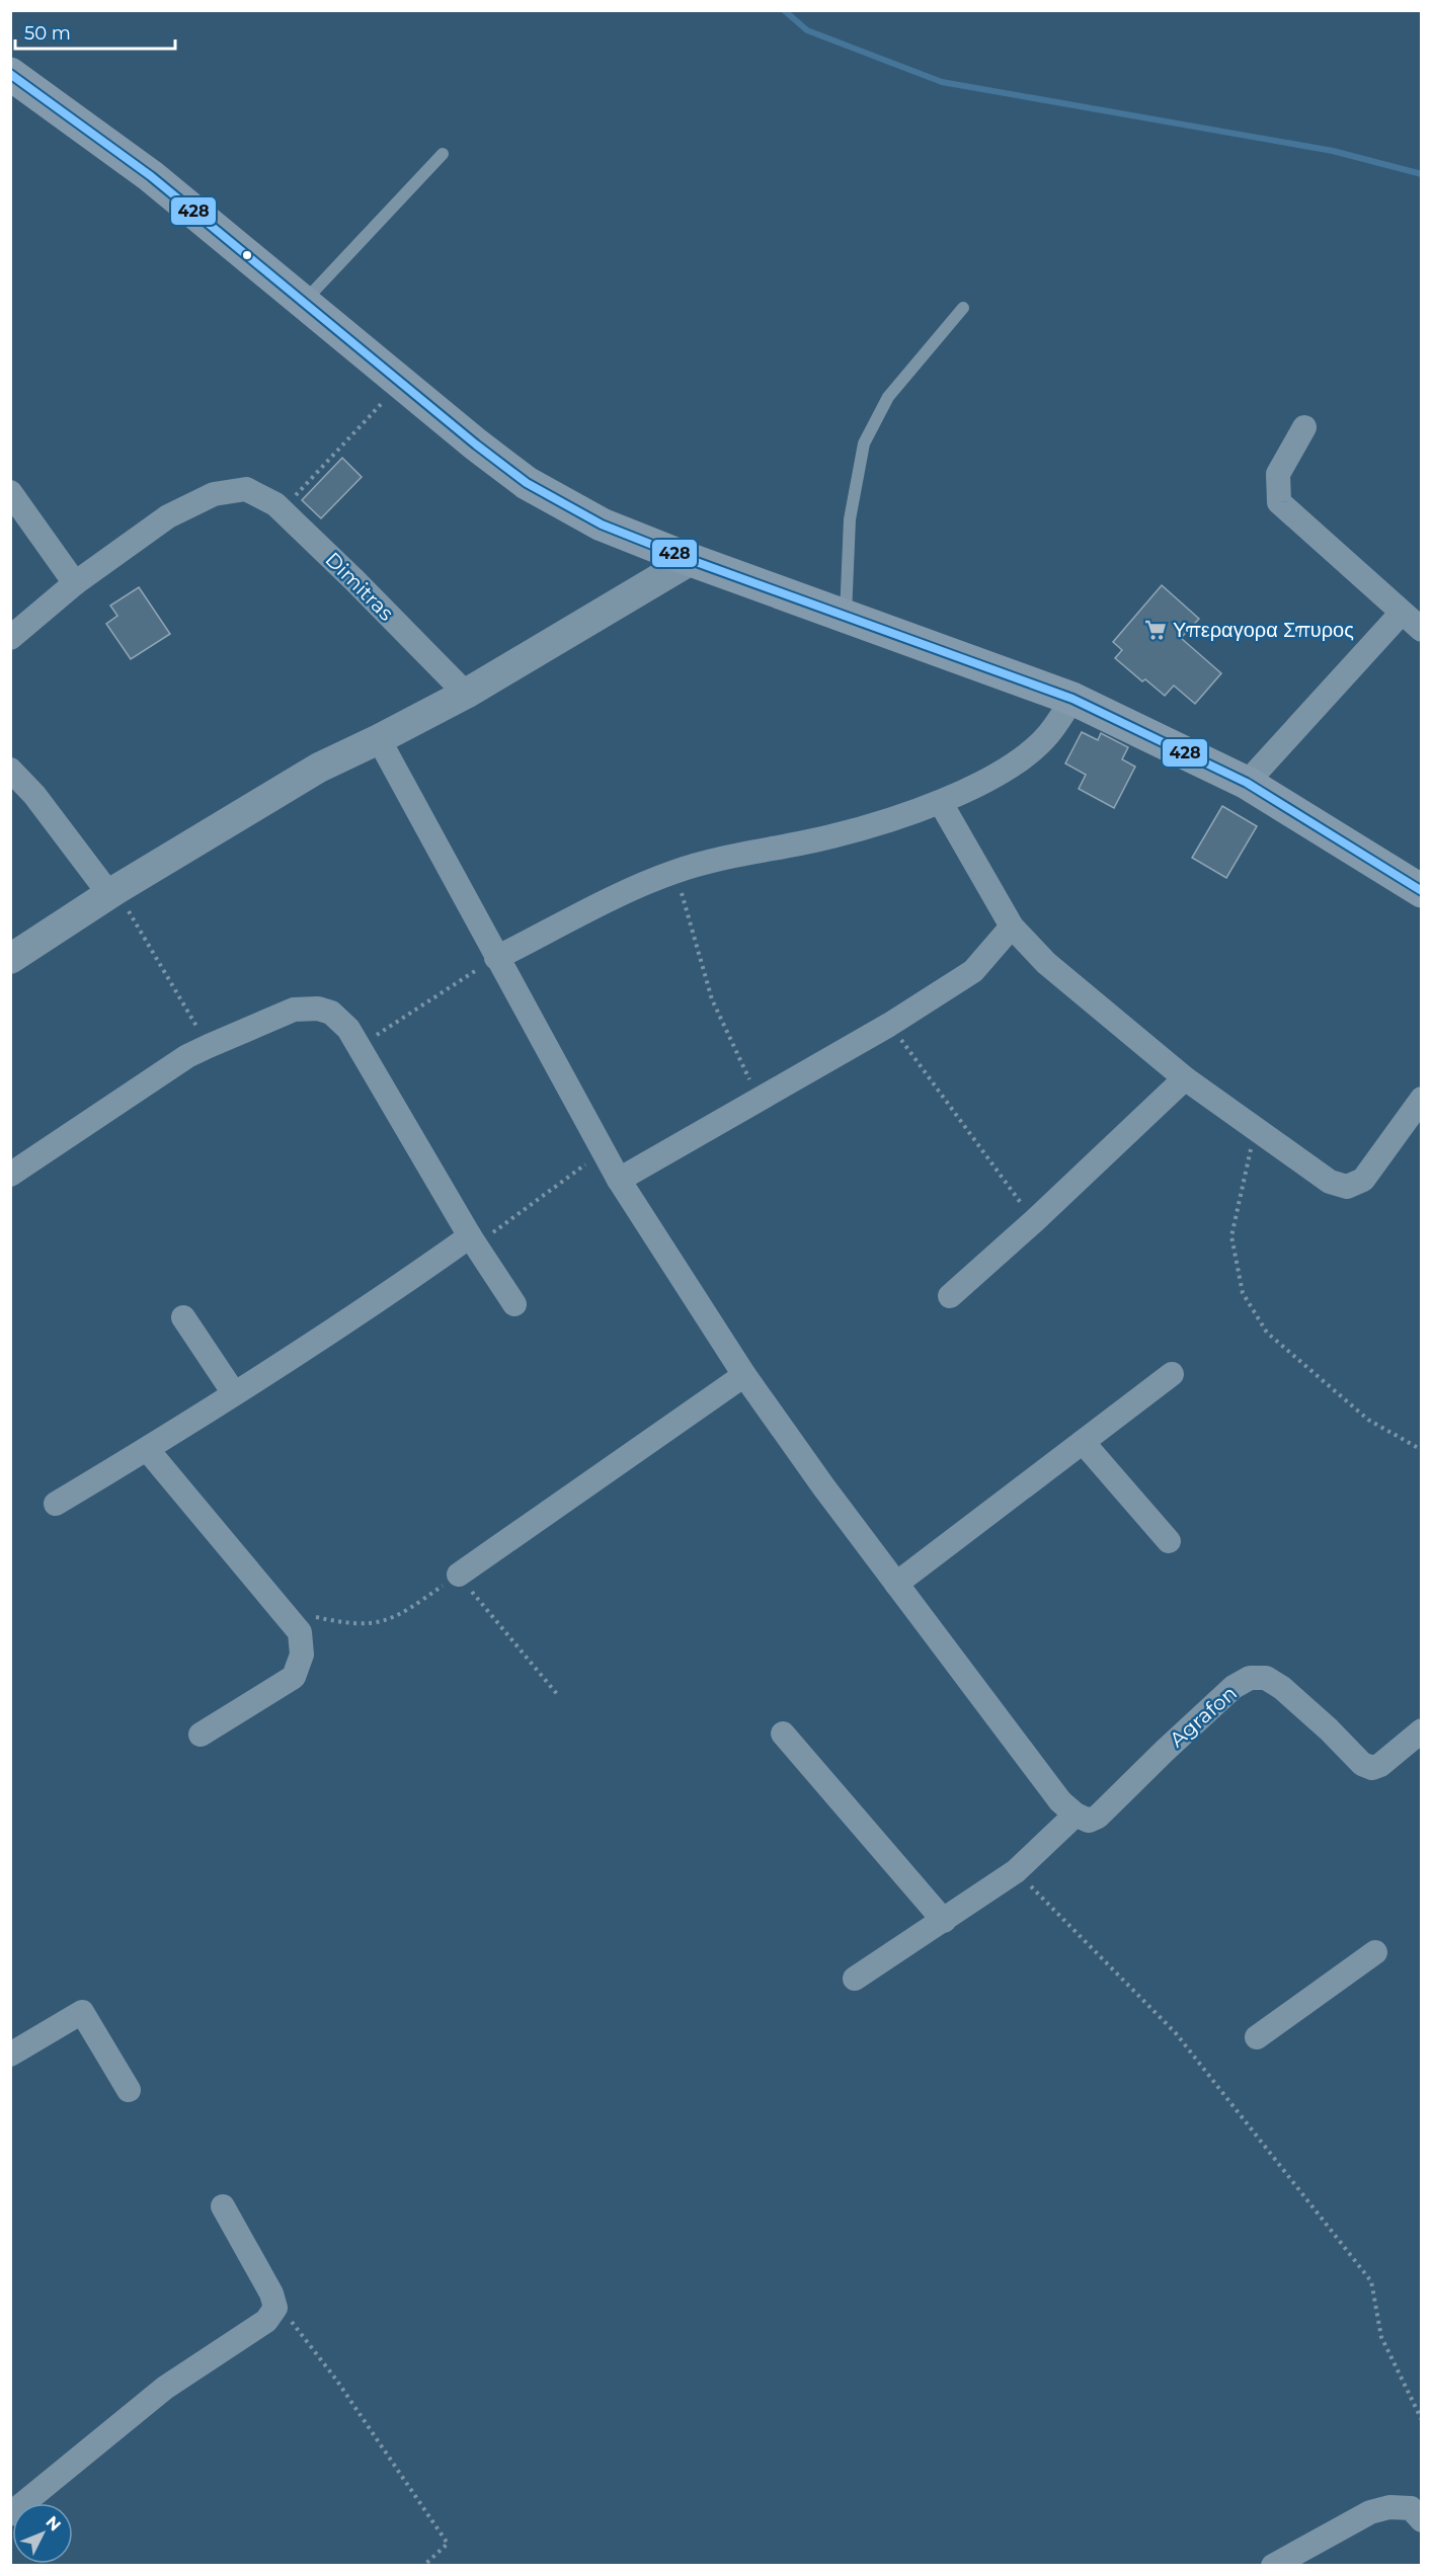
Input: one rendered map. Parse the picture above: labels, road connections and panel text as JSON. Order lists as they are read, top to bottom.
{
  "streets": {
    "street": ["Dimitras", "Agrafon"]
  },
  "places": {
    "supermarket": ["Υπεραγορα Σπυρος"]
  },
  "lines": ["transit line 428"],
  "scale_bar": "50 m",
  "north": "top right"
}
